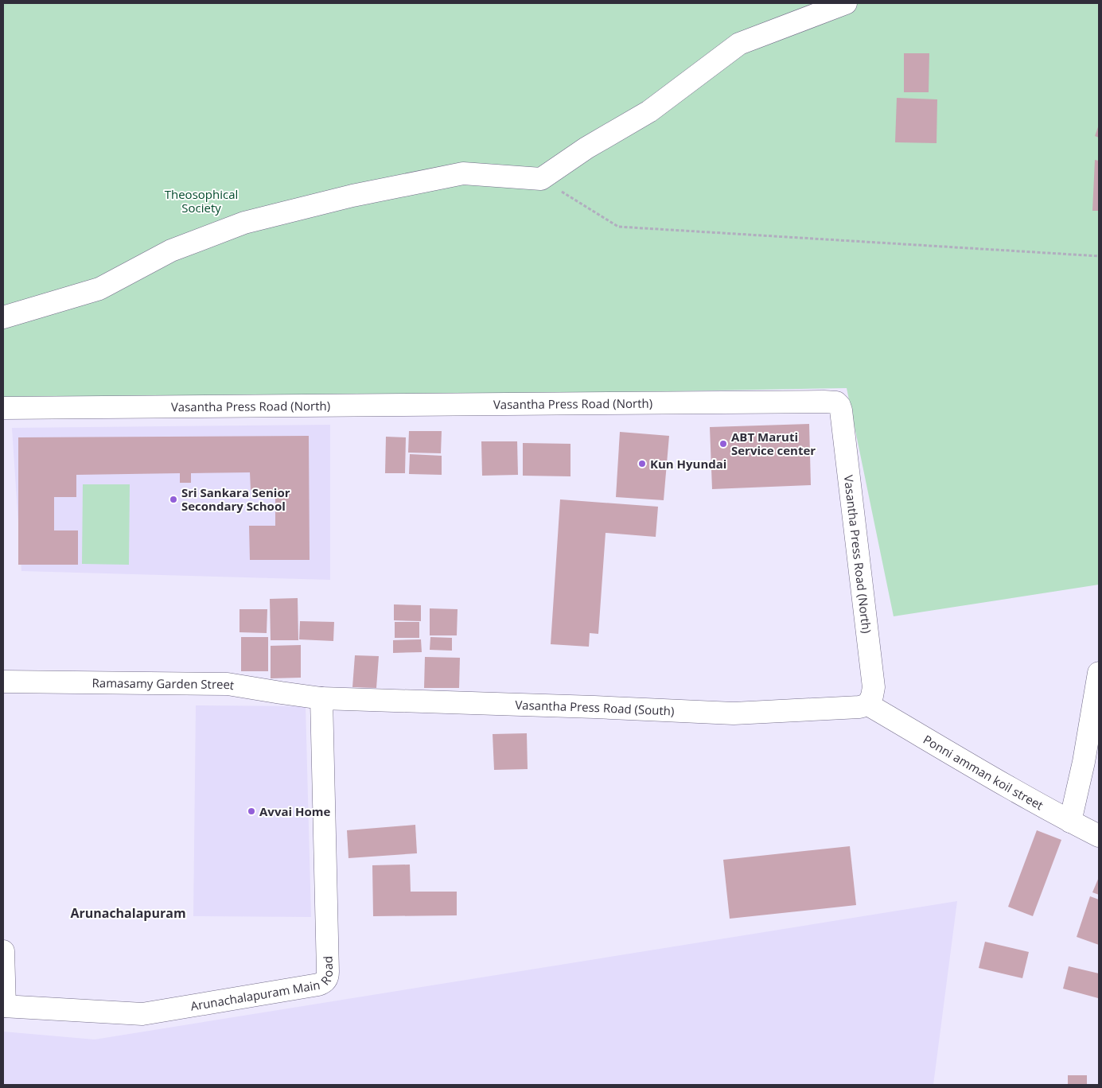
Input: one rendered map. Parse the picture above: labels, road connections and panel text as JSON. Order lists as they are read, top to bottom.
{
  "streets": {
    "street": [
      "Vasantha Press Road (North)",
      "Ramasamy Garden Street",
      "Vasantha Press Road (South)",
      "Ponni amman koil street",
      "Arunachalapuram Main Road"
    ]
  },
  "crossings": [
    ["Vasantha Press Road (North)", "Vasantha Press Road (South)"],
    ["Vasantha Press Road (North)", "Ponni amman koil street"],
    ["Ramasamy Garden Street", "Vasantha Press Road (South)"],
    ["Ramasamy Garden Street", "Arunachalapuram Main Road"],
    ["Vasantha Press Road (South)", "Ponni amman koil street"],
    ["Vasantha Press Road (South)", "Arunachalapuram Main Road"]
  ],
  "districts": ["Arunachalapuram"],
  "parks": ["Theosophical Society"],
  "places": [
    "ABT Maruti Service center",
    "Kun Hyundai",
    "Sri Sankara Senior Secondary School",
    "Avvai Home"
  ]
}
